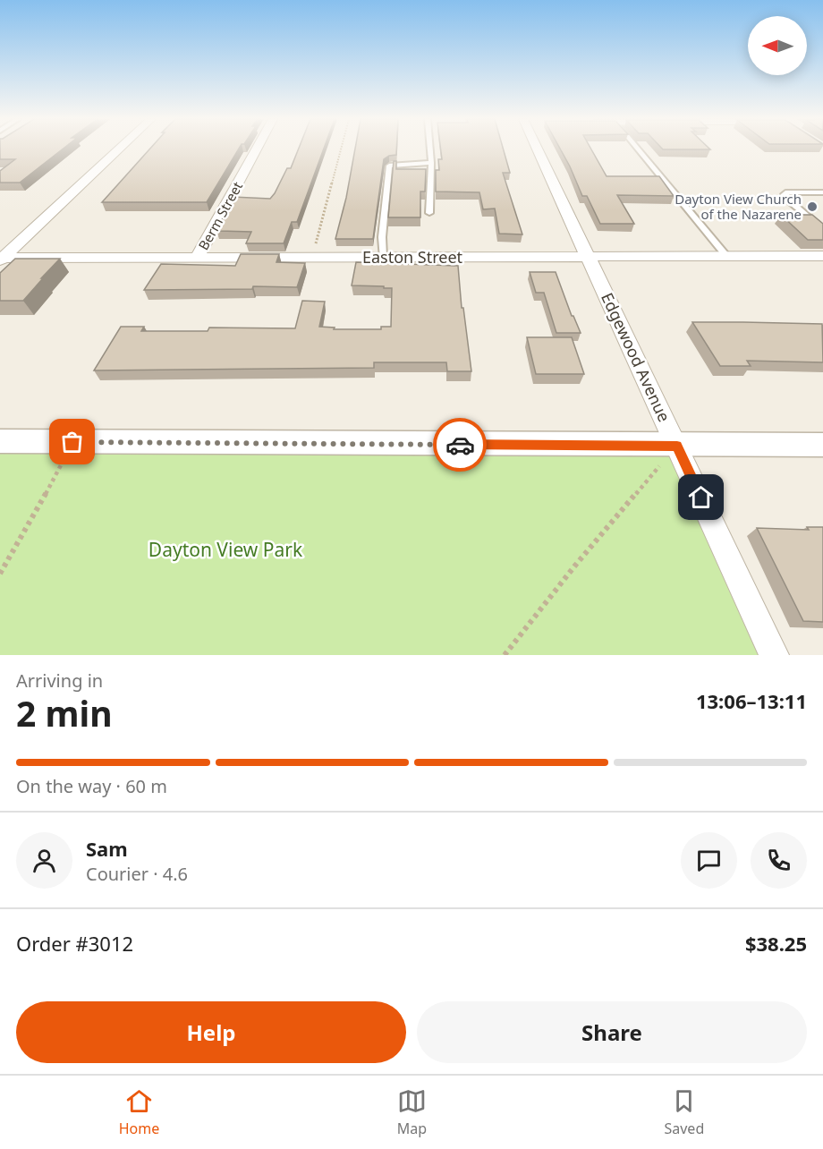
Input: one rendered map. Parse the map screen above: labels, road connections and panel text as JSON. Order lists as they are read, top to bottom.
{
  "streets": {
    "street": ["Berm Street", "Easton Street", "Edgewood Avenue"]
  },
  "crossings": [
    ["Berm Street", "Easton Street"],
    ["Easton Street", "Edgewood Avenue"]
  ],
  "parks": ["Dayton View Park"],
  "places": ["Dayton View Church of the Nazarene"],
  "north": "left",
  "page": {
    "heading": ["2 min", "Arriving in", "13:06–13:11"],
    "panel": [
      "Sam",
      "Courier · 4.6",
      "Order #3012",
      "$38.25"
    ],
    "bar": "On the way · 60 m",
    "buttons": ["Help", "Share"],
    "tabs": ["Home", "Map", "Saved"]
  }
}
